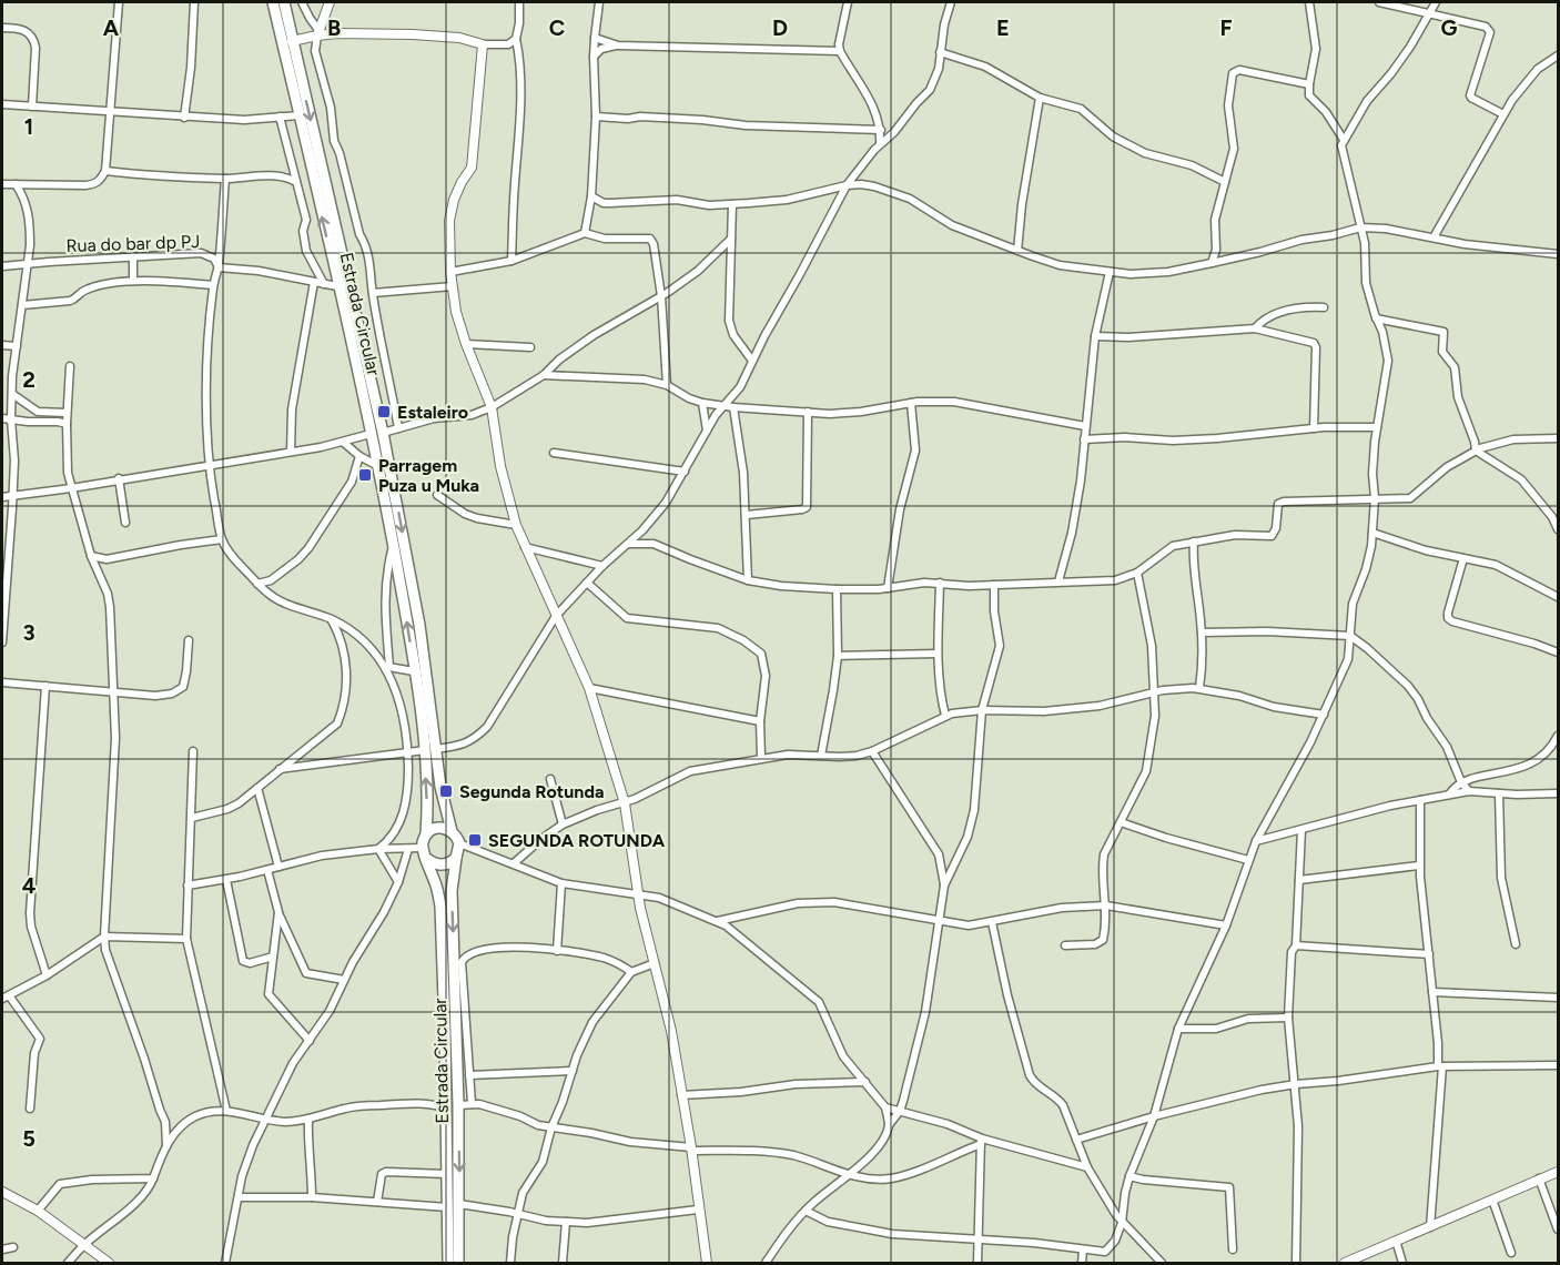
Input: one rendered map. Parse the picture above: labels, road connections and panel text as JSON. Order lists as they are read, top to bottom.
{
  "streets": {
    "main road": ["Estrada Circular"],
    "street": ["Rua do bar dp PJ"]
  },
  "crossings": [
    ["Rua do bar dp PJ", "Estrada Circular"]
  ],
  "places": {
    "transit": [
      "Estaleiro",
      "Parragem Puza u Muka",
      "Segunda Rotunda",
      "SEGUNDA ROTUNDA"
    ]
  },
  "grid": {
    "columns": [
      "A",
      "B",
      "C",
      "D",
      "E",
      "F",
      "G"
    ],
    "rows": [
      "1",
      "2",
      "3",
      "4",
      "5"
    ]
  }
}
